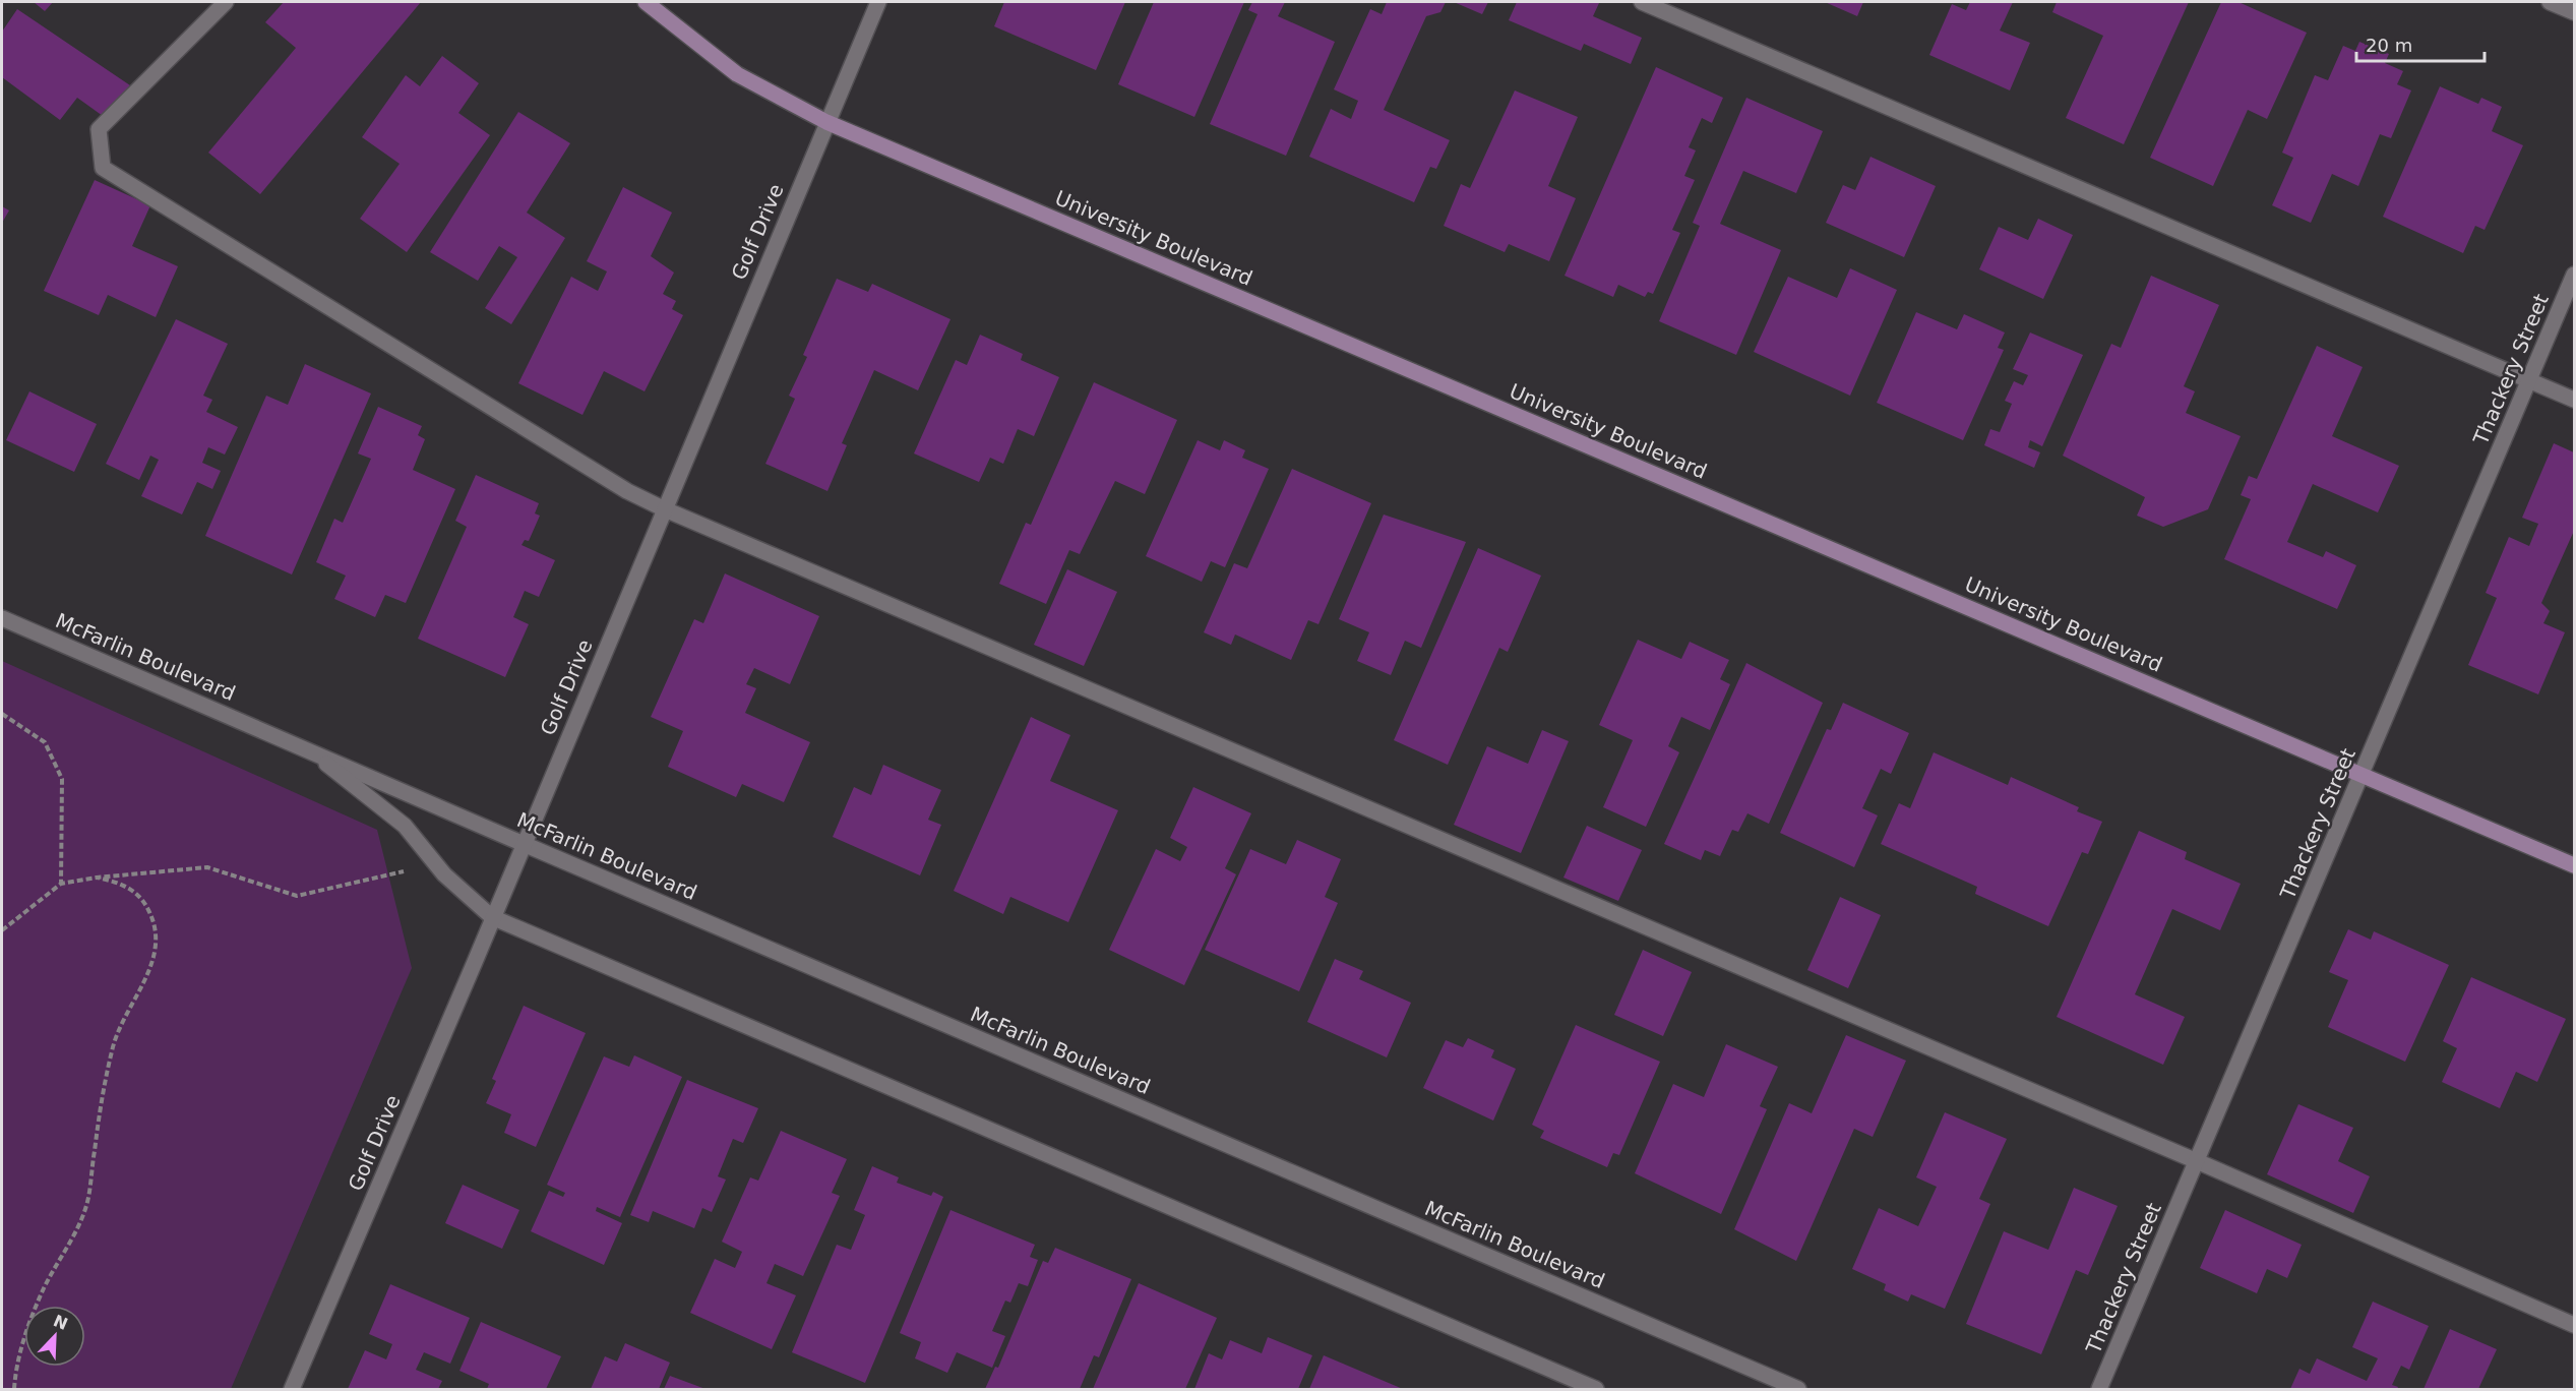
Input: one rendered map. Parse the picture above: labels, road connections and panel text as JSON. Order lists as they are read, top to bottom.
{
  "streets": {
    "street": [
      "Golf Drive",
      "University Boulevard",
      "Thackery Street",
      "McFarlin Boulevard"
    ]
  },
  "crossings": [
    ["Golf Drive", "University Boulevard"],
    ["Golf Drive", "McFarlin Boulevard"],
    ["University Boulevard", "Thackery Street"]
  ],
  "scale_bar": "20 m",
  "north": "top right"
}
